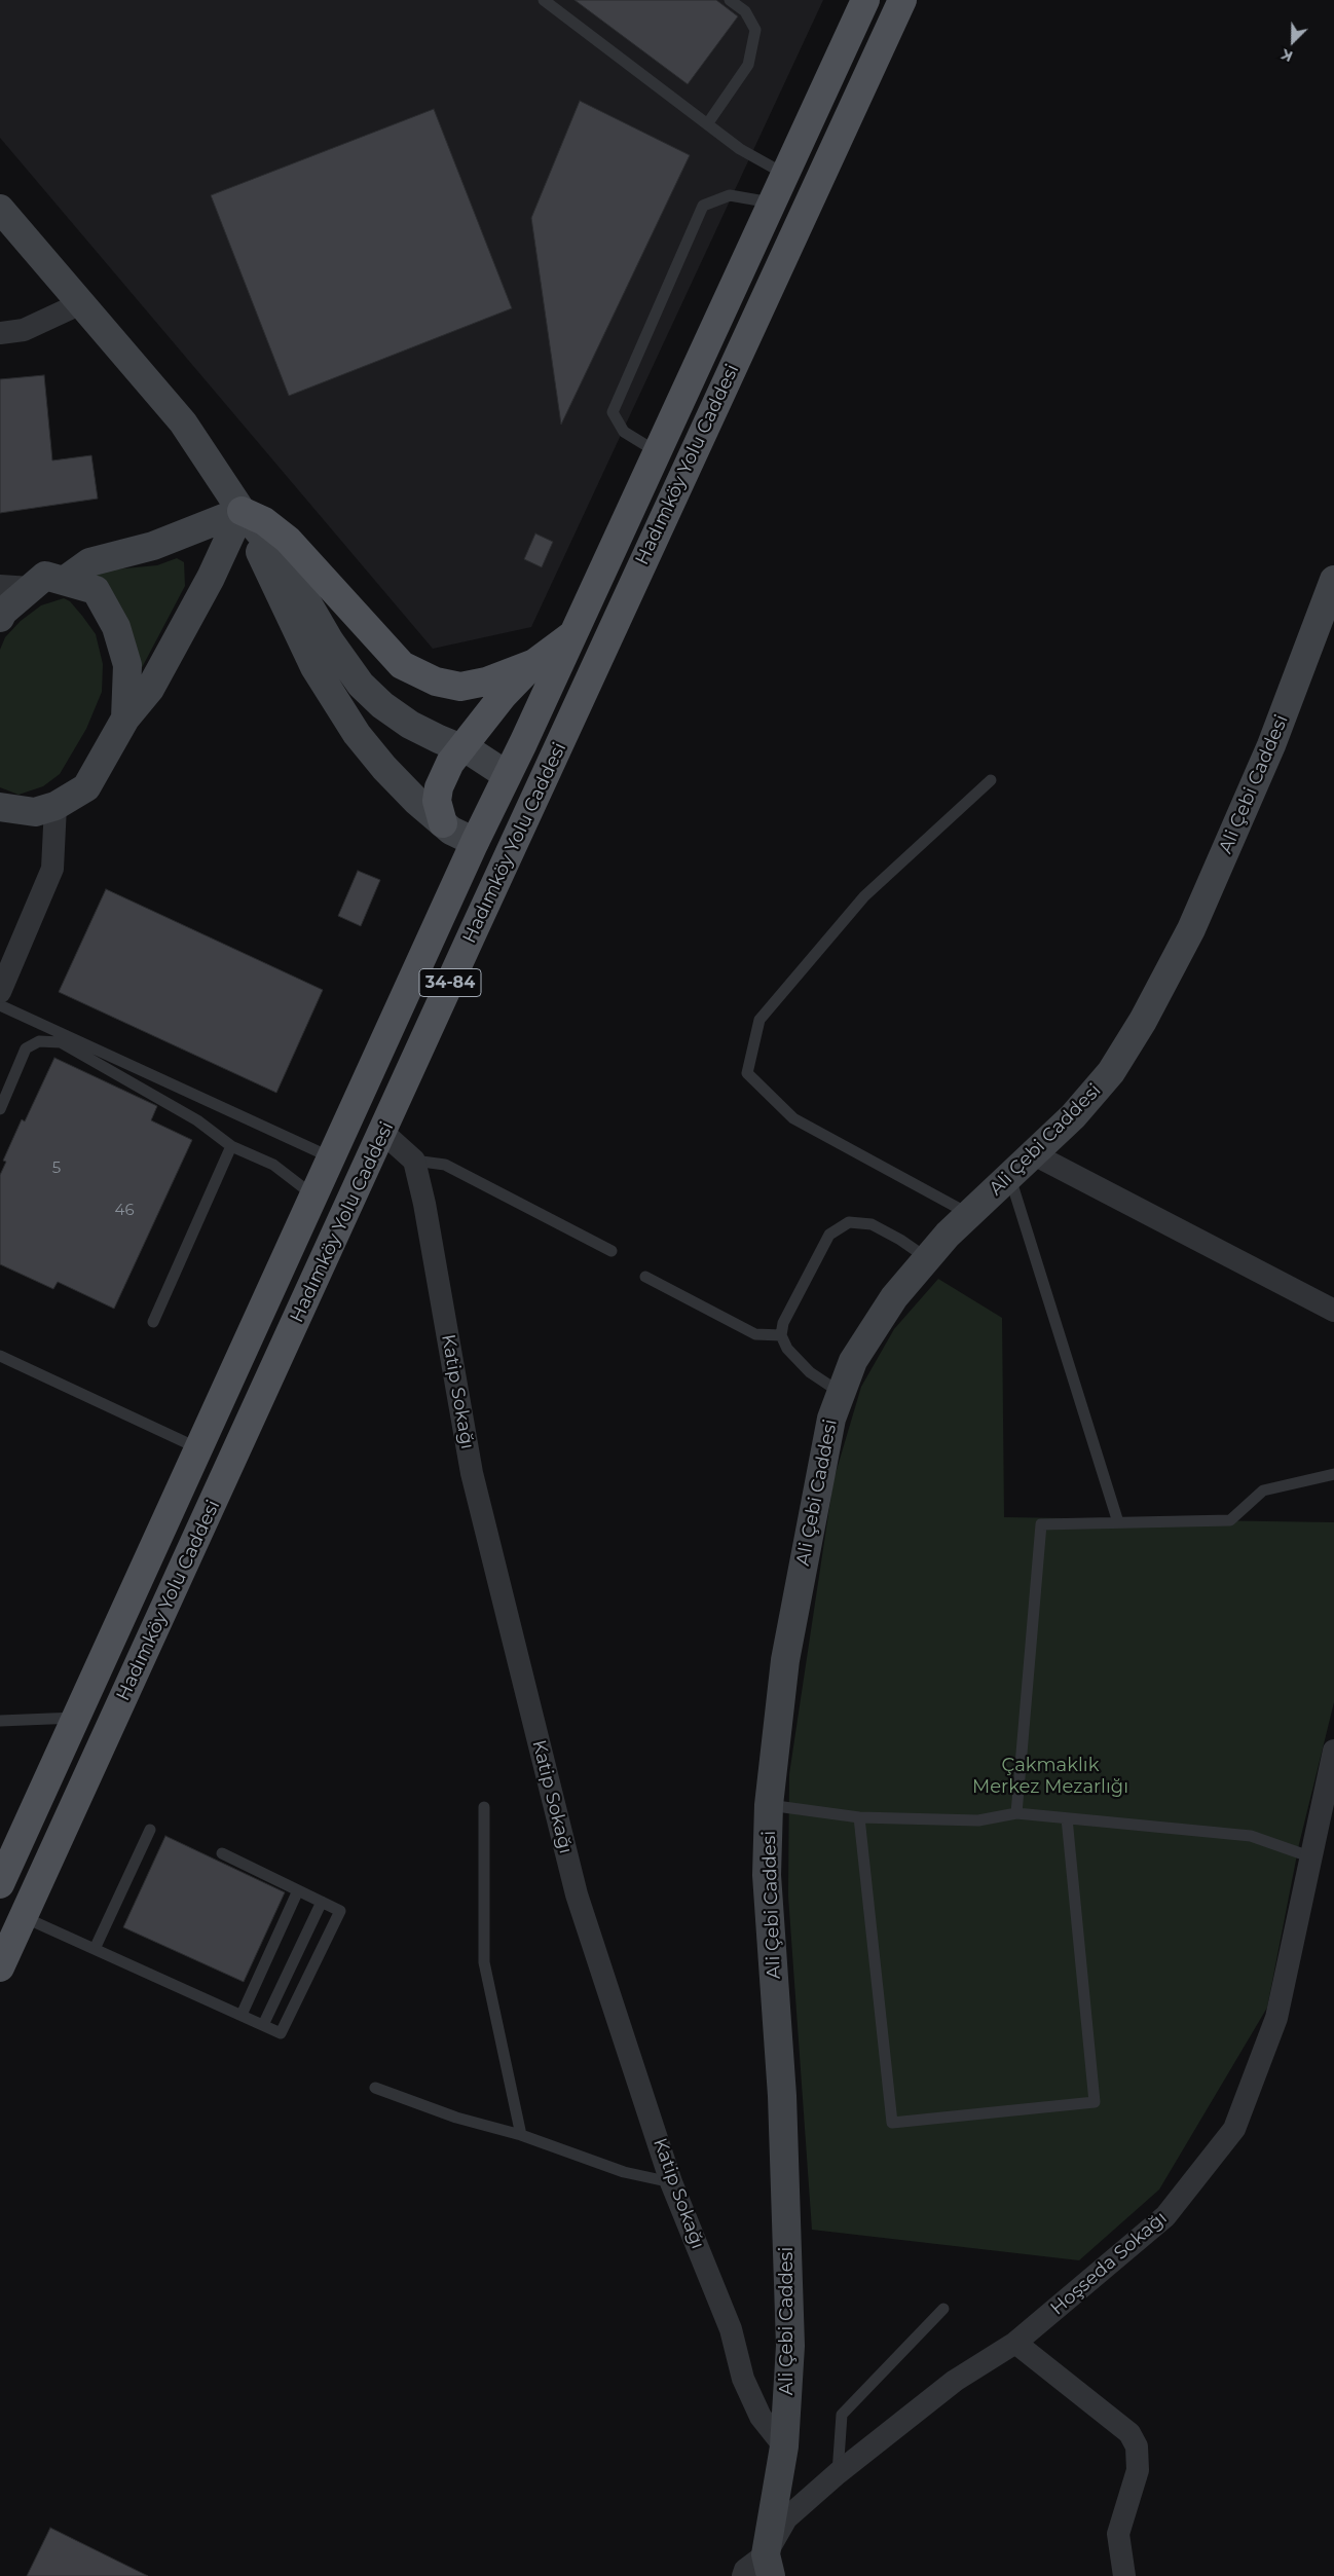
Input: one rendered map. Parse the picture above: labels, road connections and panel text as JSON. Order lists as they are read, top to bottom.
{
  "streets": {
    "main road": ["Hadımköy Yolu Caddesi", "34-84"],
    "street": ["Ali Çebi Caddesi", "Katip Sokağı", "Hoşseda Sokağı"]
  },
  "crossings": [
    ["Ali Çebi Caddesi", "Katip Sokağı"],
    ["Ali Çebi Caddesi", "Hoşseda Sokağı"]
  ],
  "parks": ["Çakmaklık Merkez Mezarlığı"],
  "house_numbers": ["5", "46"],
  "north": "bottom left"
}
